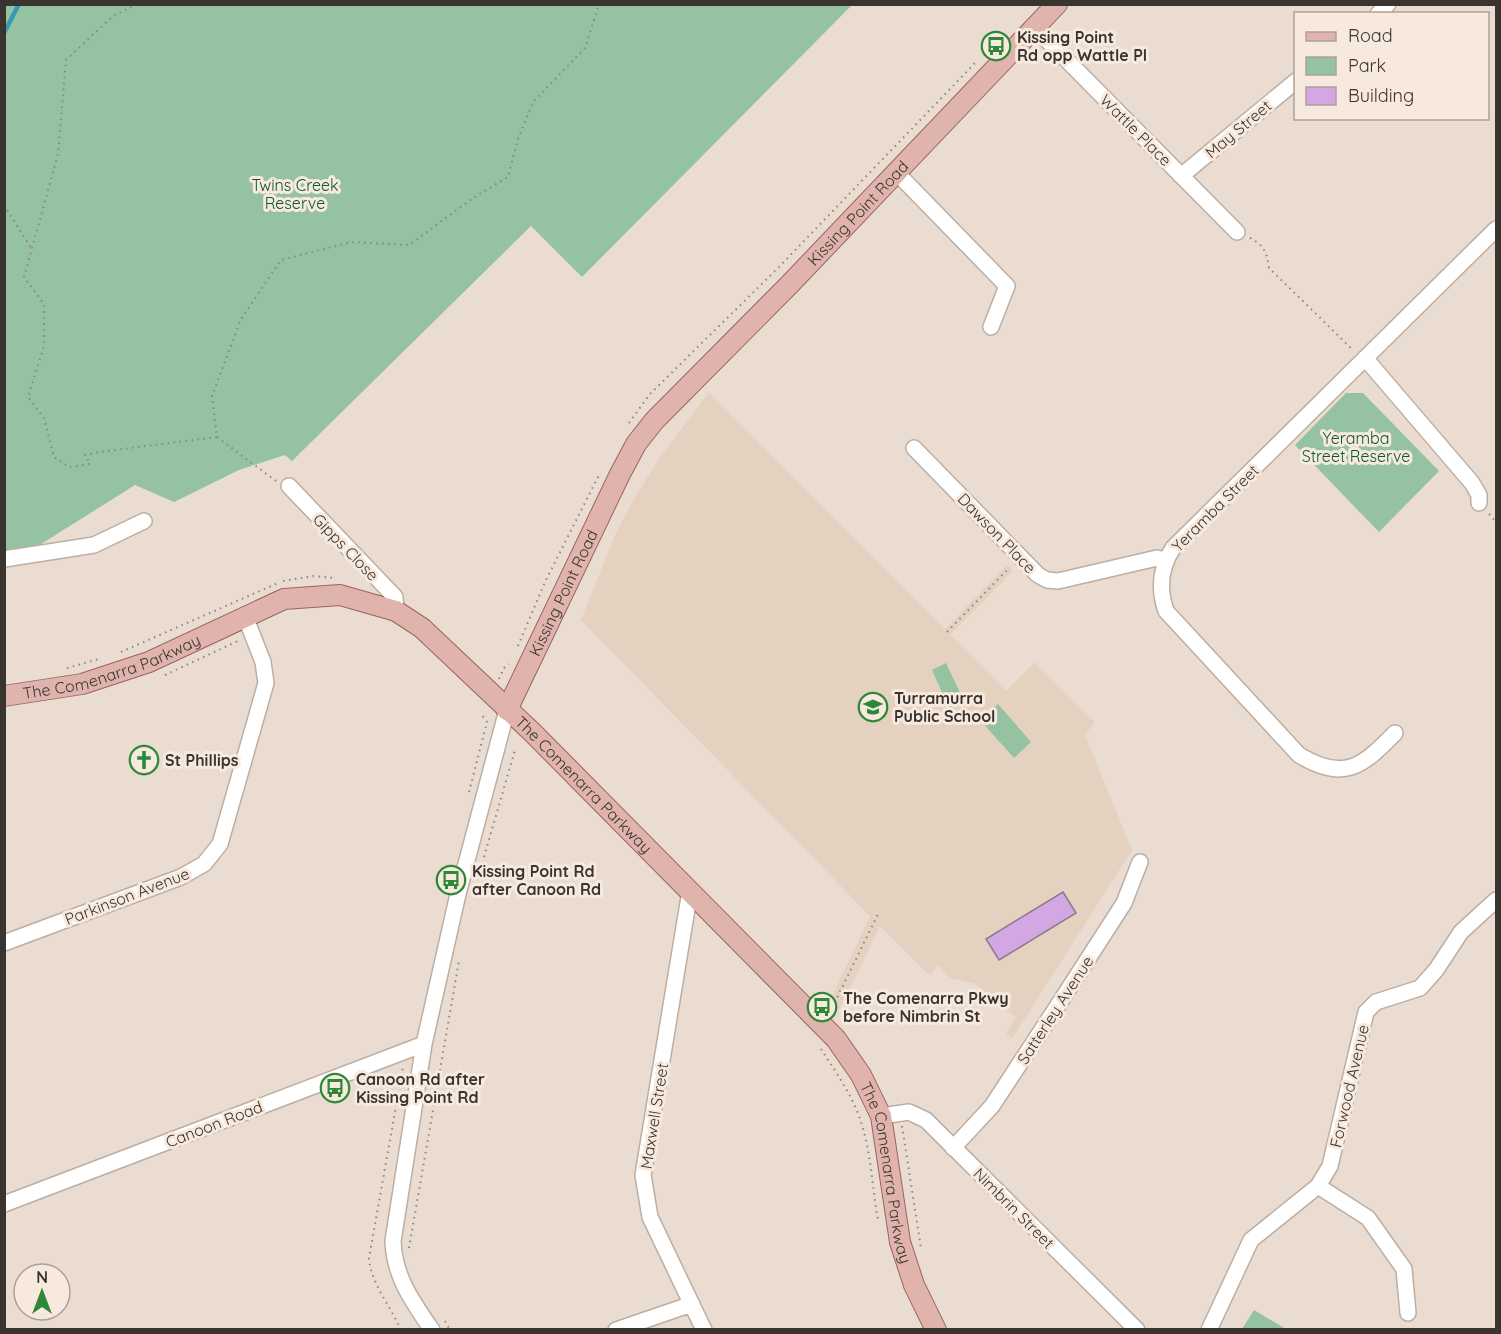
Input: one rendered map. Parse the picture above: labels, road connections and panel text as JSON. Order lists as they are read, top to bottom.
{
  "streets": {
    "main road": ["Kissing Point Road", "The Comenarra Parkway"],
    "street": [
      "May Street",
      "Wattle Place",
      "Yeramba Street",
      "Dawson Place",
      "Gipps Close",
      "Parkinson Avenue",
      "Satterley Avenue",
      "Forwood Avenue",
      "Maxwell Street",
      "Canoon Road",
      "Nimbrin Street"
    ]
  },
  "crossings": [
    ["May Street", "Wattle Place"],
    ["Wattle Place", "Kissing Point Road"],
    ["Kissing Point Road", "The Comenarra Parkway"],
    ["Kissing Point Road", "Canoon Road"],
    ["Yeramba Street", "Dawson Place"],
    ["Gipps Close", "The Comenarra Parkway"],
    ["The Comenarra Parkway", "Parkinson Avenue"],
    ["The Comenarra Parkway", "Maxwell Street"],
    ["The Comenarra Parkway", "Nimbrin Street"],
    ["Satterley Avenue", "Nimbrin Street"]
  ],
  "parks": ["Twins Creek Reserve", "Yeramba Street Reserve"],
  "places": {
    "bus stop": [
      "Kissing Point Rd opp Wattle Pl",
      "Kissing Point Rd after Canoon Rd",
      "The Comenarra Pkwy before Nimbrin St",
      "Canoon Rd after Kissing Point Rd"
    ],
    "school or university": ["Turramurra Public School"],
    "church": ["St Phillips"]
  },
  "legend": ["Road", "Park", "Building"],
  "north": "top"
}
